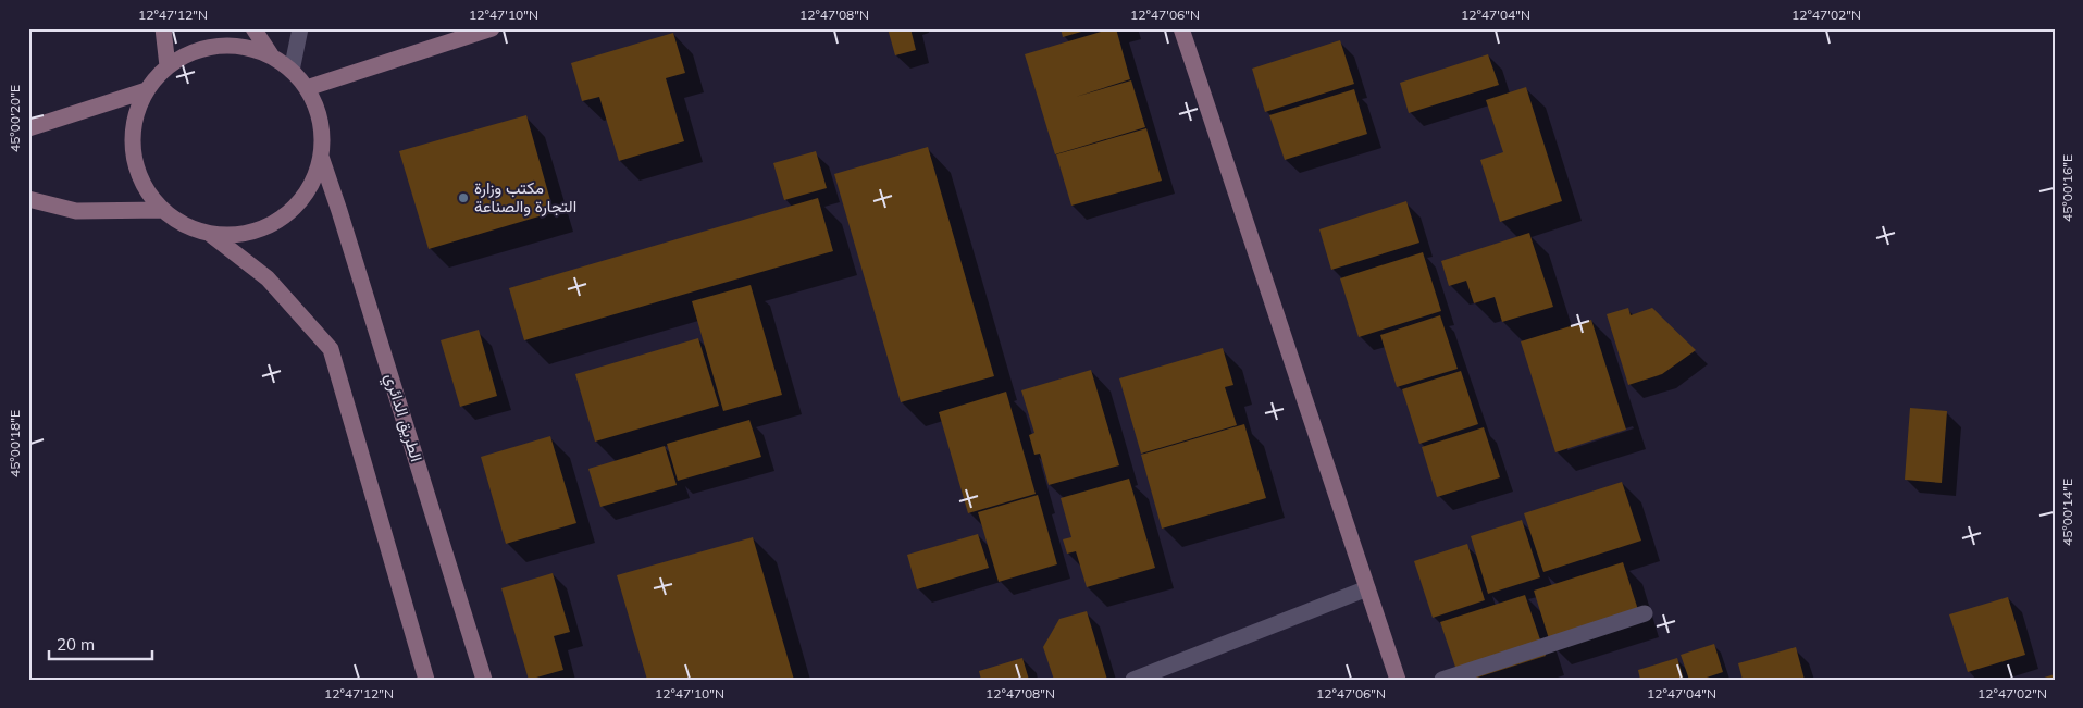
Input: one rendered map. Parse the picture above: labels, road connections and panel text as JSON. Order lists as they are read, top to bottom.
{
  "streets": {
    "main road": ["الطريق الدائري"]
  },
  "places": ["مكتب وزارة التجارة والصناعة"],
  "scale_bar": "20 m",
  "coordinates": [
    "12°47'12\"N",
    "12°47'10\"N",
    "12°47'08\"N",
    "12°47'06\"N",
    "12°47'04\"N",
    "12°47'02\"N",
    "45°00'20\"E",
    "45°00'16\"E",
    "45°00'18\"E",
    "45°00'14\"E"
  ]
}
